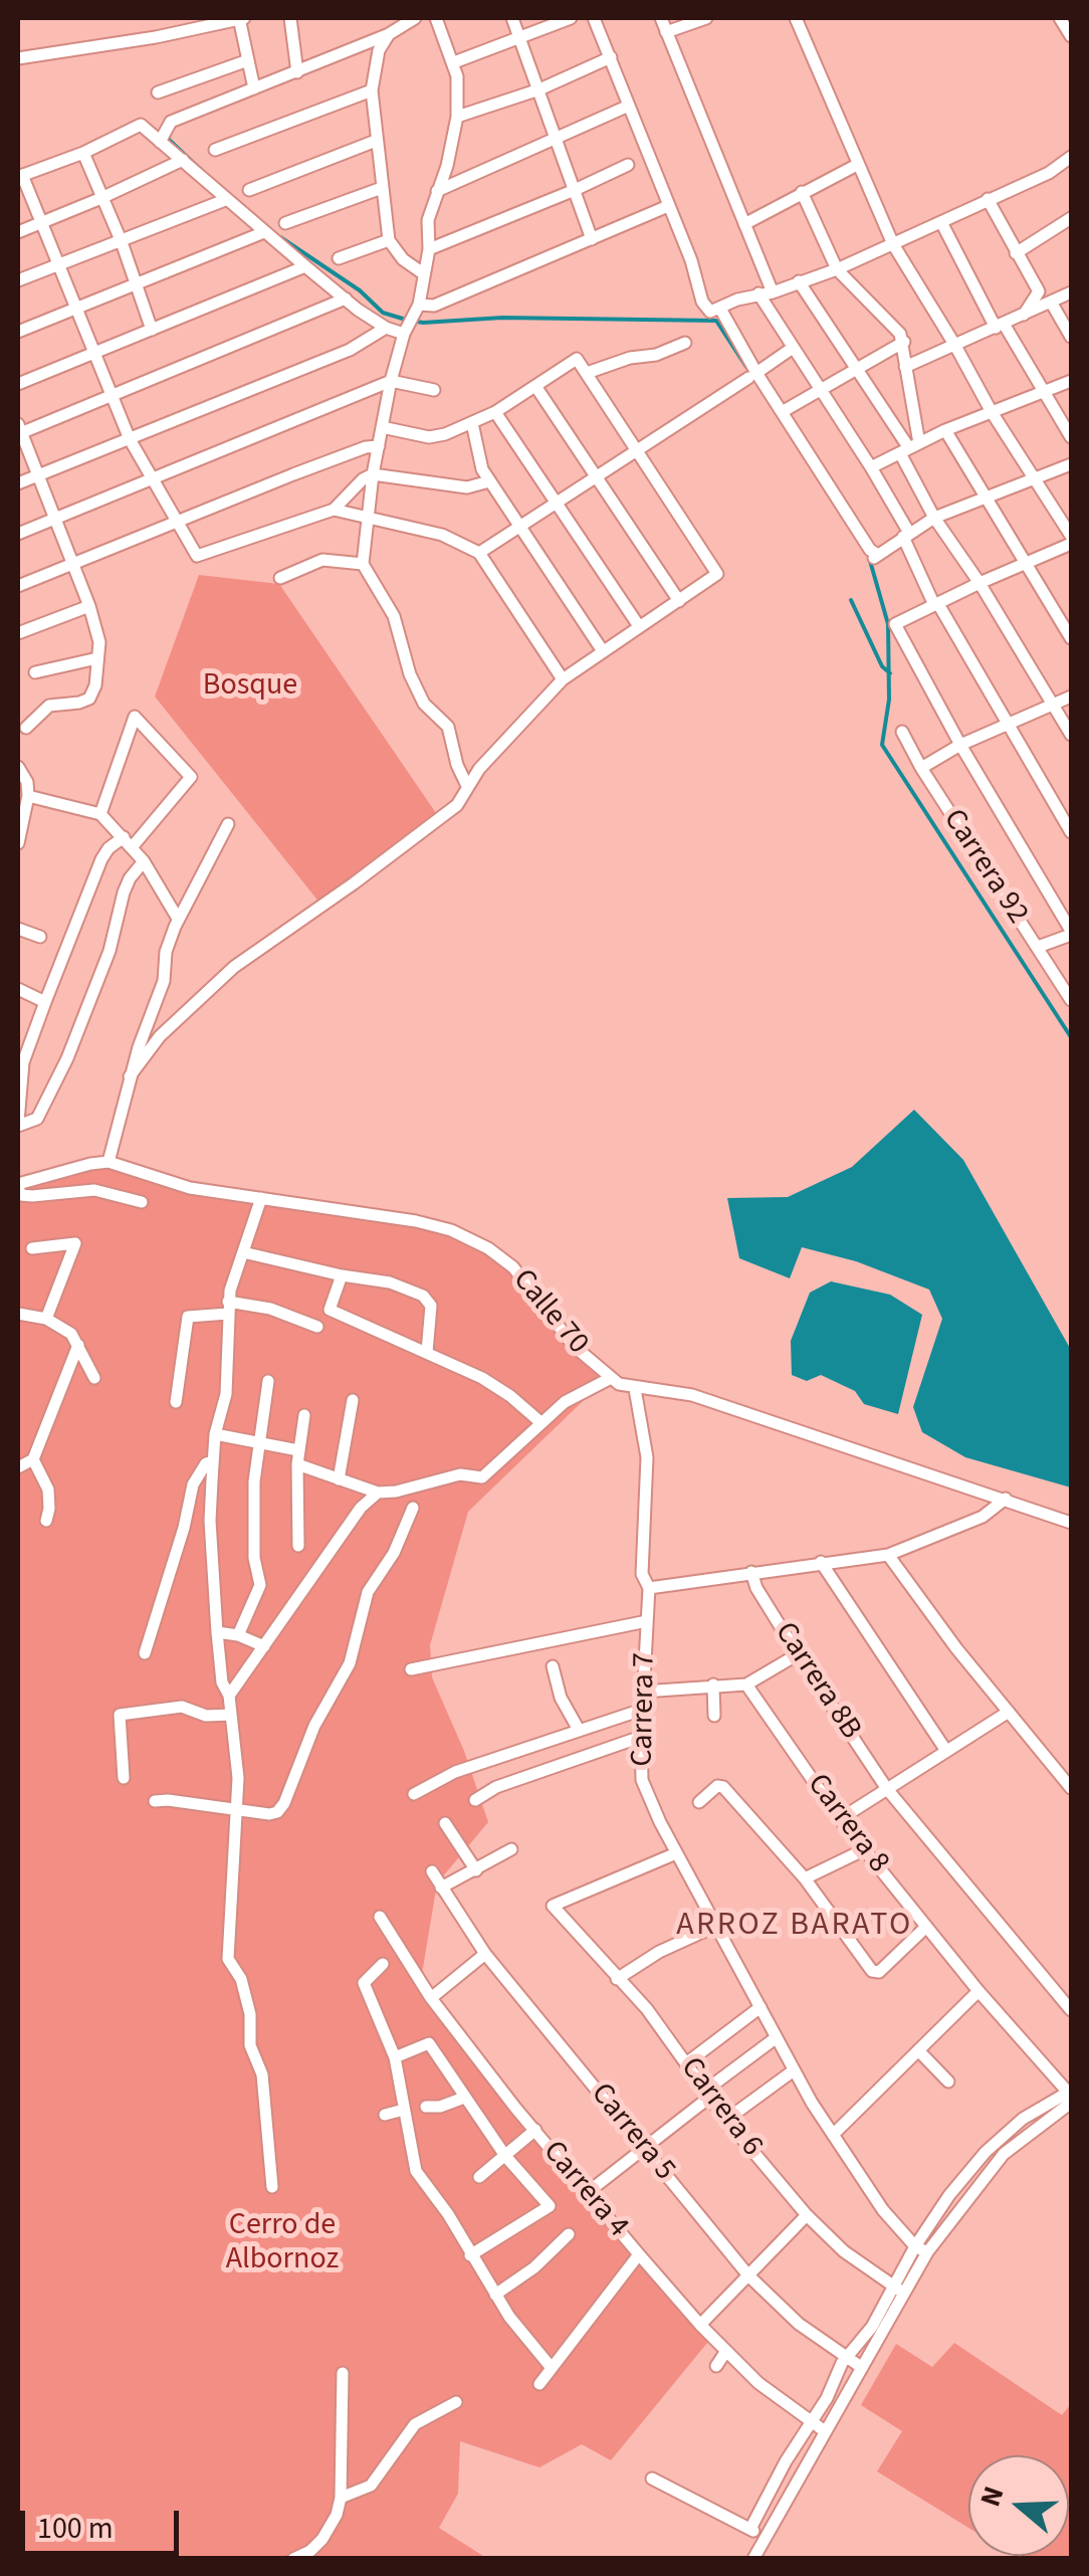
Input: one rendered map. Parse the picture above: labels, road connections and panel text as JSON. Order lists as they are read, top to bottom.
{
  "streets": {
    "street": [
      "Carrera 92",
      "Calle 70",
      "Carrera 8B",
      "Carrera 7",
      "Carrera 8",
      "Carrera 6",
      "Carrera 5",
      "Carrera 4"
    ]
  },
  "crossings": [
    ["Calle 70", "Carrera 7"],
    ["Carrera 7", "Carrera 6"]
  ],
  "districts": ["ARROZ BARATO"],
  "parks": ["Bosque", "Cerro de Albornoz"],
  "scale_bar": "100 m",
  "north": "left"
}
